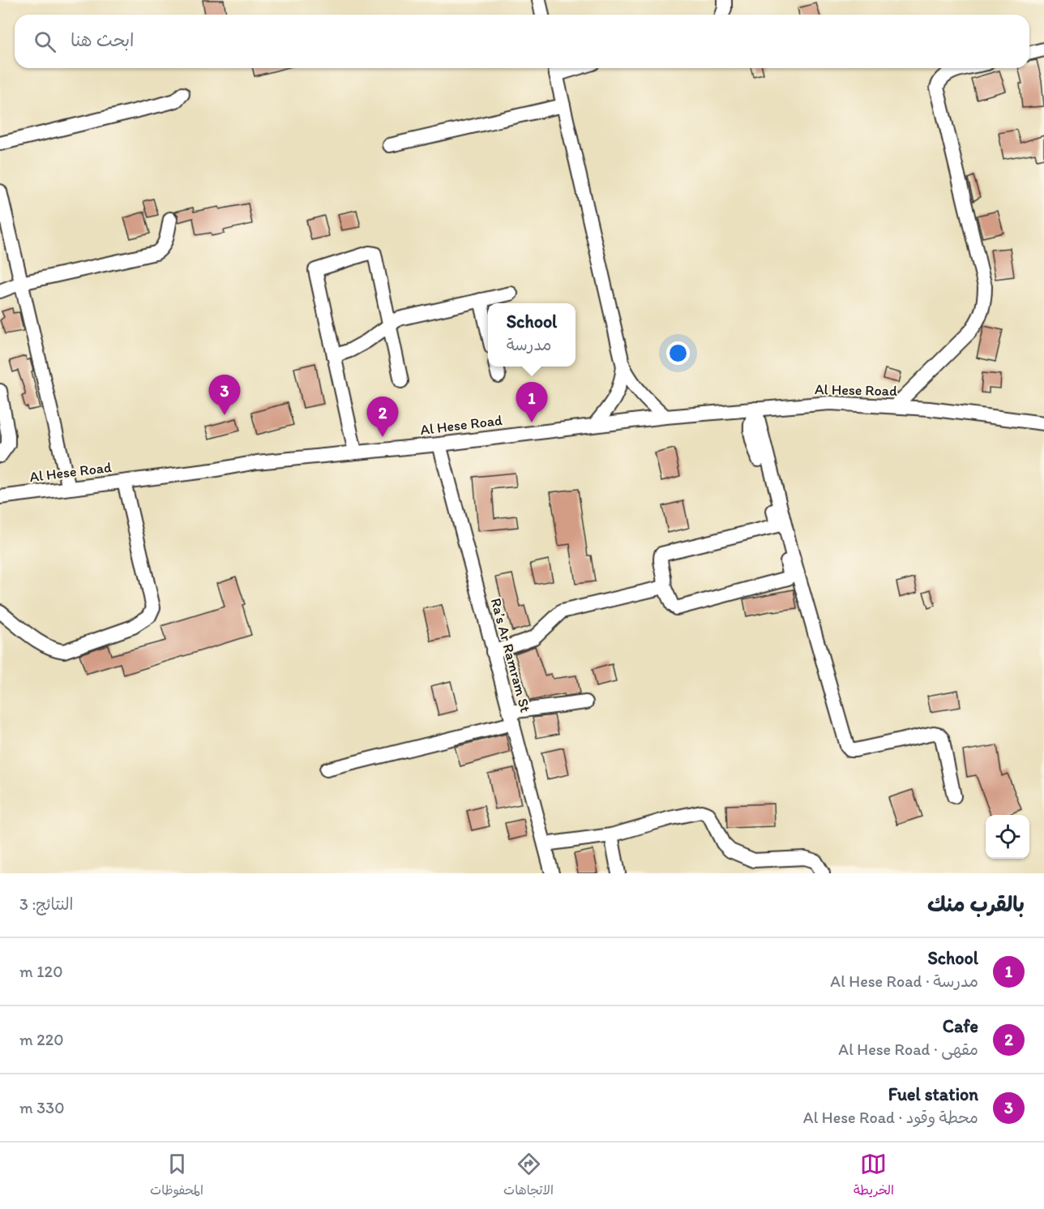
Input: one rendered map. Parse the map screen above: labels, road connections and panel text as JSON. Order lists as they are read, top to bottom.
{
  "streets": {
    "street": ["Al Hese Road", "Ra’s Ar Ramram St"]
  },
  "crossings": [
    ["Al Hese Road", "Ra’s Ar Ramram St"]
  ],
  "page": {
    "search": "ابحث هنا",
    "popup": ["School", "مدرسة"],
    "pins": ["3", "1", "2"],
    "heading": ["بالقرب منك", "النتائج: 3"],
    "list": [
      {
        "mark": "1",
        "name": "School",
        "note": "مدرسة · Al Hese Road",
        "value": "120 m"
      },
      {
        "mark": "2",
        "name": "Cafe",
        "note": "مقهى · Al Hese Road",
        "value": "220 m"
      },
      {
        "mark": "3",
        "name": "Fuel station",
        "note": "محطة وقود · Al Hese Road",
        "value": "330 m"
      }
    ],
    "nav": ["الخريطة", "الاتجاهات", "المحفوظات"]
  }
}
